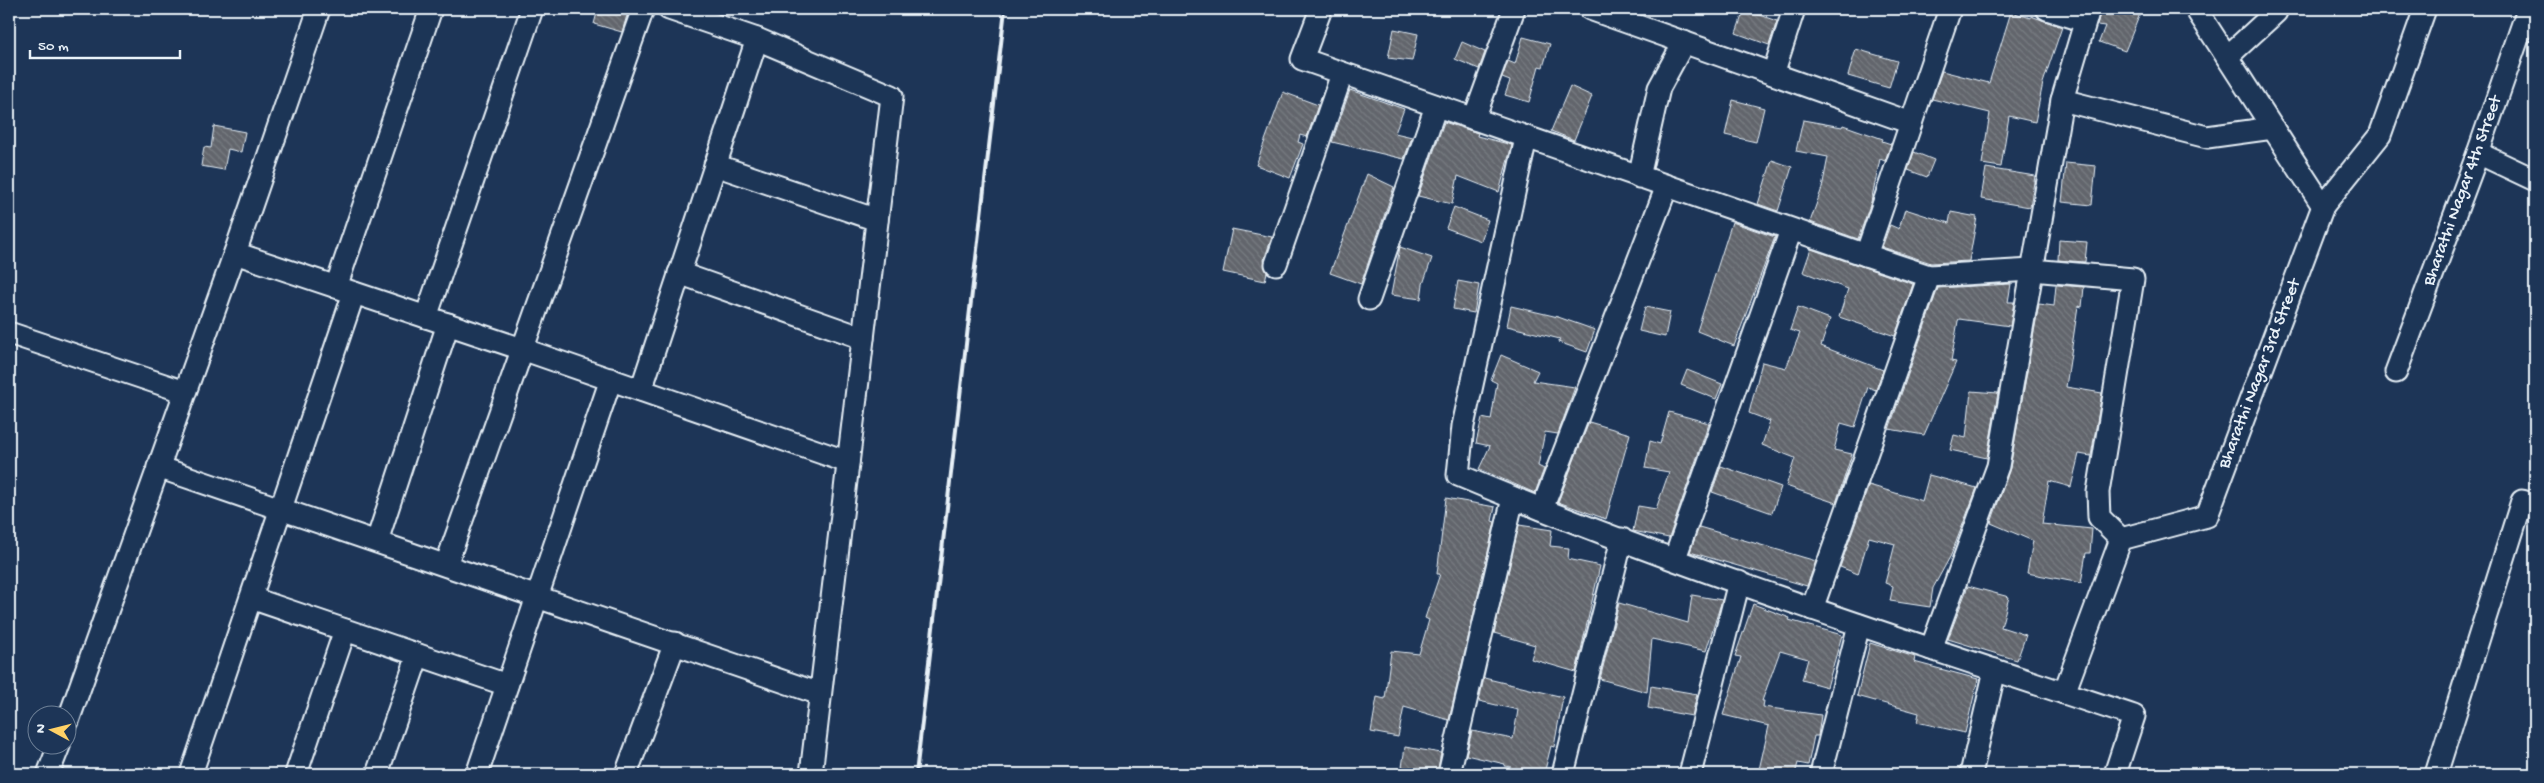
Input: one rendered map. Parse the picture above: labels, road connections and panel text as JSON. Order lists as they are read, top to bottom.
{
  "streets": {
    "street": ["Bharathi Nagar 4th Street", "Bharathi Nagar 3rd Street"]
  },
  "scale_bar": "50 m",
  "north": "left"
}
